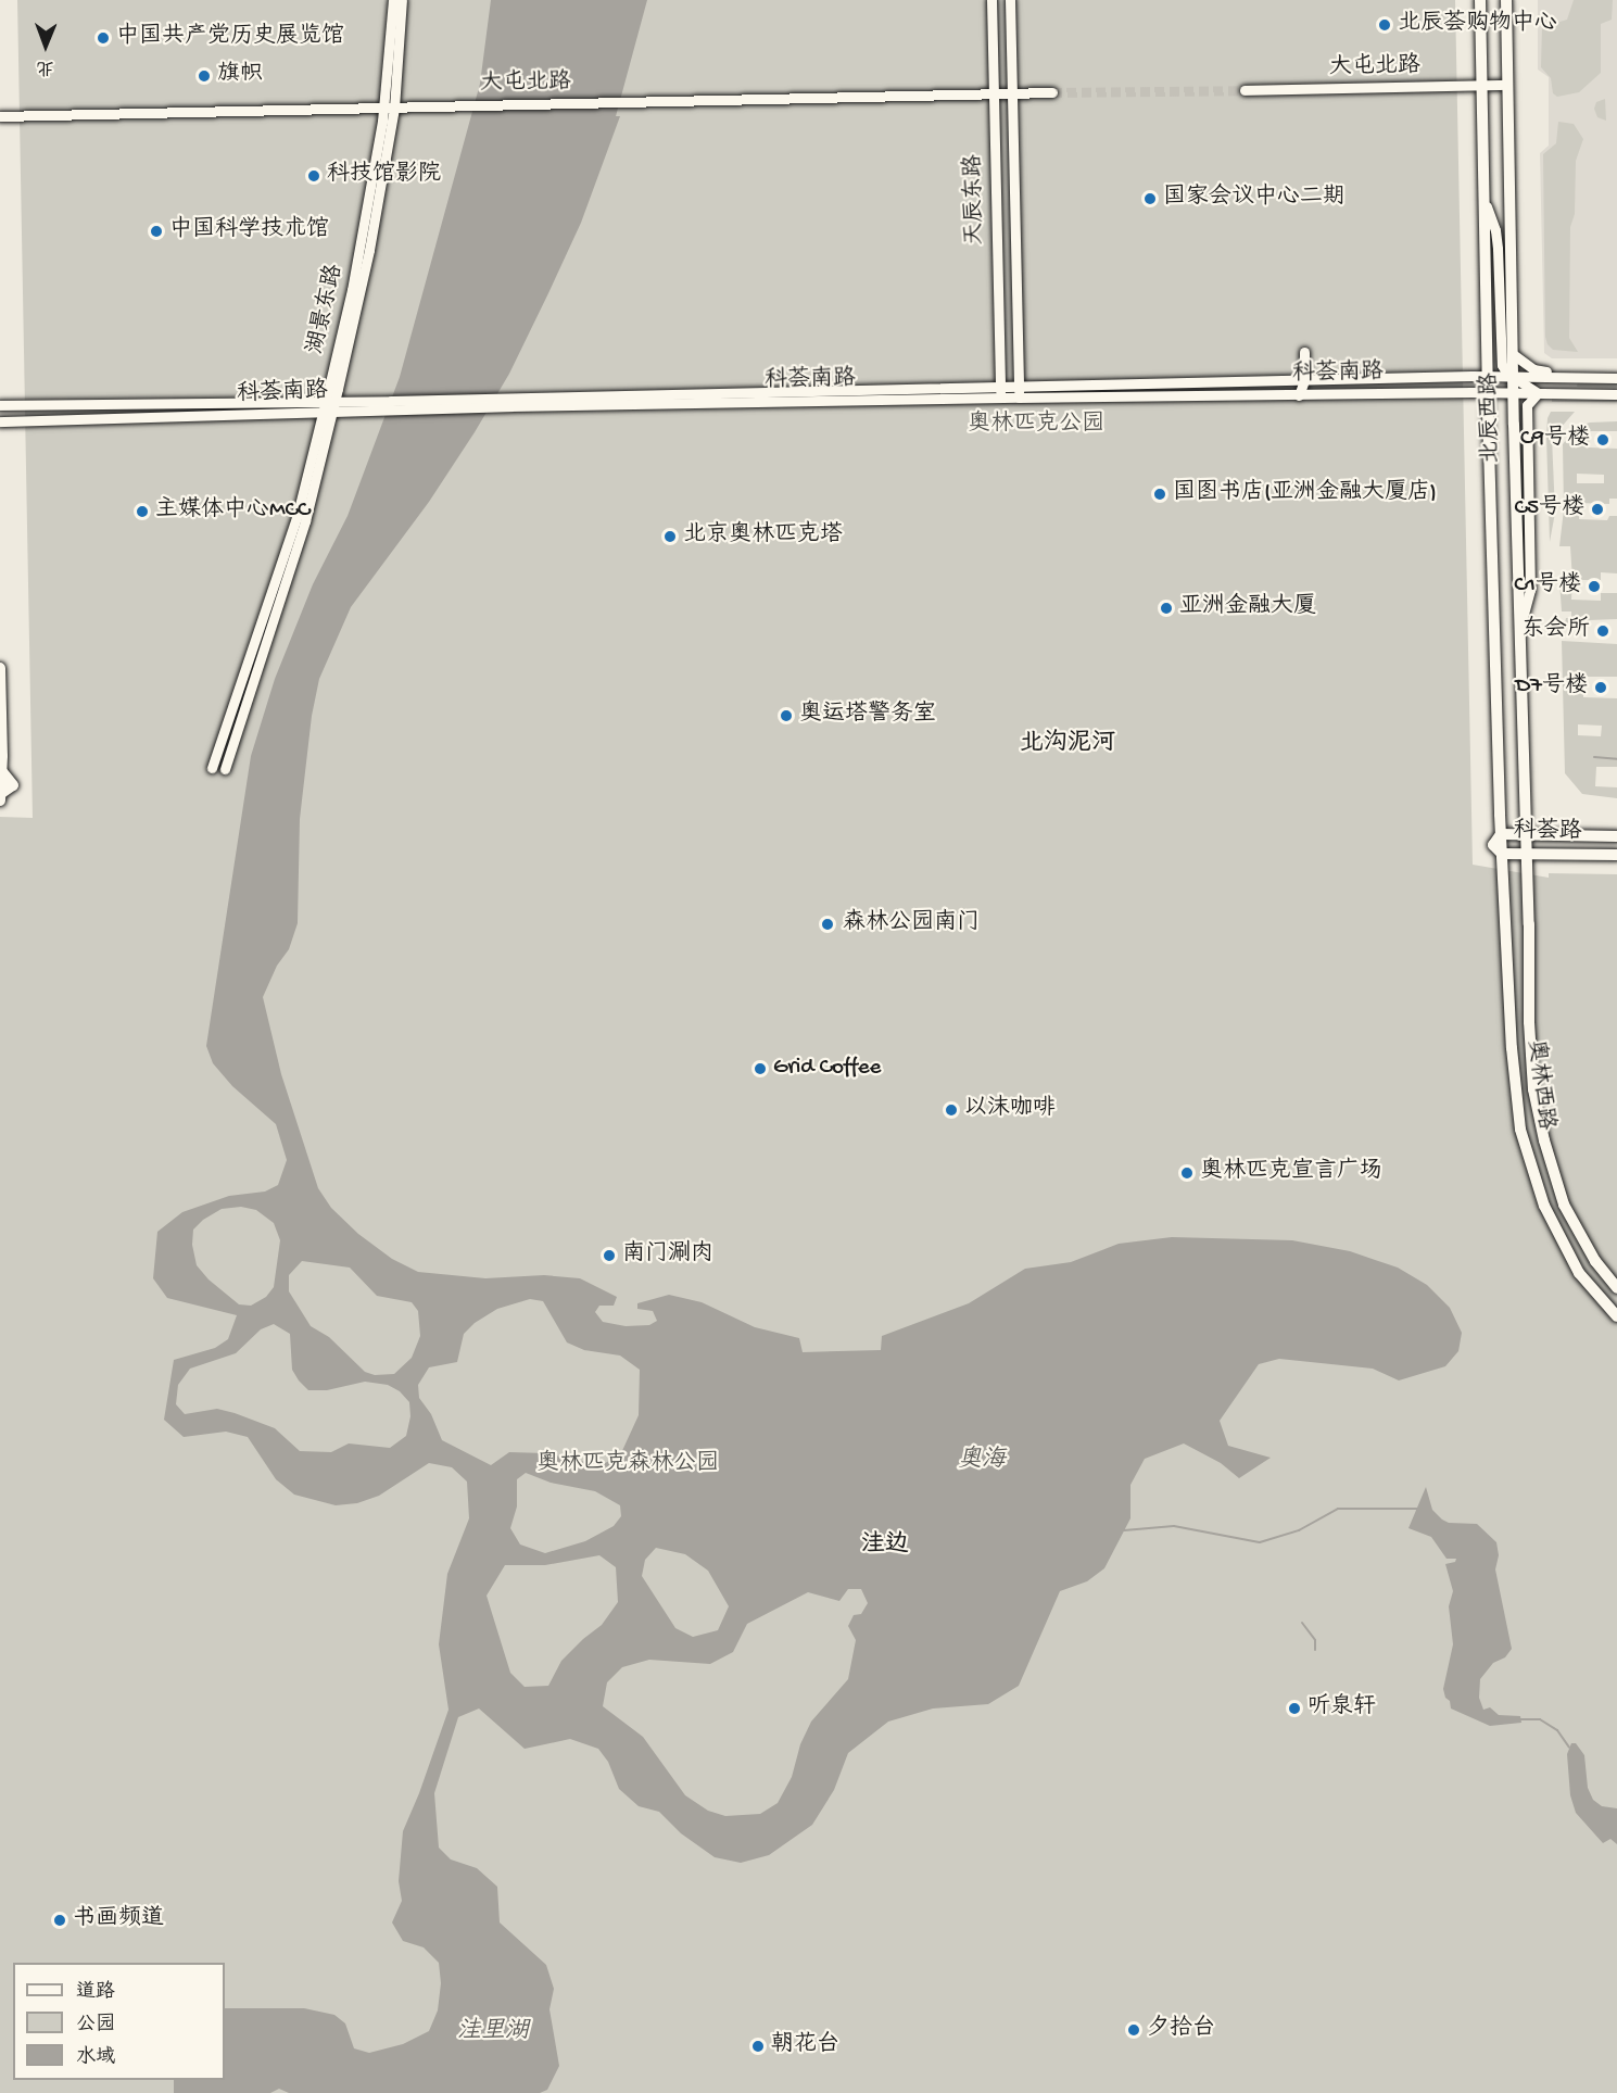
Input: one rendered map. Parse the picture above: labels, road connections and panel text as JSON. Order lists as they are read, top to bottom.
{
  "streets": {
    "main road": ["北辰西路", "科荟路", "奥林西路"],
    "street": [
      "大屯北路",
      "天辰东路",
      "湖景东路",
      "科荟南路"
    ]
  },
  "crossings": [
    ["大屯北路", "天辰东路"],
    ["大屯北路", "湖景东路"],
    ["大屯北路", "北辰西路"],
    ["天辰东路", "科荟南路"],
    ["湖景东路", "科荟南路"],
    ["科荟南路", "北辰西路"],
    ["北辰西路", "科荟路"],
    ["北辰西路", "奥林西路"],
    ["科荟路", "奥林西路"]
  ],
  "districts": ["北沟泥河", "洼边"],
  "water": ["奥海", "洼里湖"],
  "parks": ["奥林匹克公园", "奥林匹克森林公园"],
  "places": [
    "北辰荟购物中心",
    "中国共产党历史展览馆",
    "旗帜",
    "科技馆影院",
    "国家会议中心二期",
    "中国科学技术馆",
    "C9号楼",
    "国图书店(亚洲金融大厦店)",
    "C5号楼",
    "主媒体中心MCC",
    "北京奥林匹克塔",
    "C1号楼",
    "亚洲金融大厦",
    "东会所",
    "D7号楼",
    "奥运塔警务室",
    "森林公园南门",
    "Grid Coffee",
    "以沫咖啡",
    "奥林匹克宣言广场",
    "南门涮肉",
    "听泉轩",
    "书画频道",
    "夕拾台",
    "朝花台"
  ],
  "legend": ["道路", "公园", "水域"],
  "north": "bottom"
}
